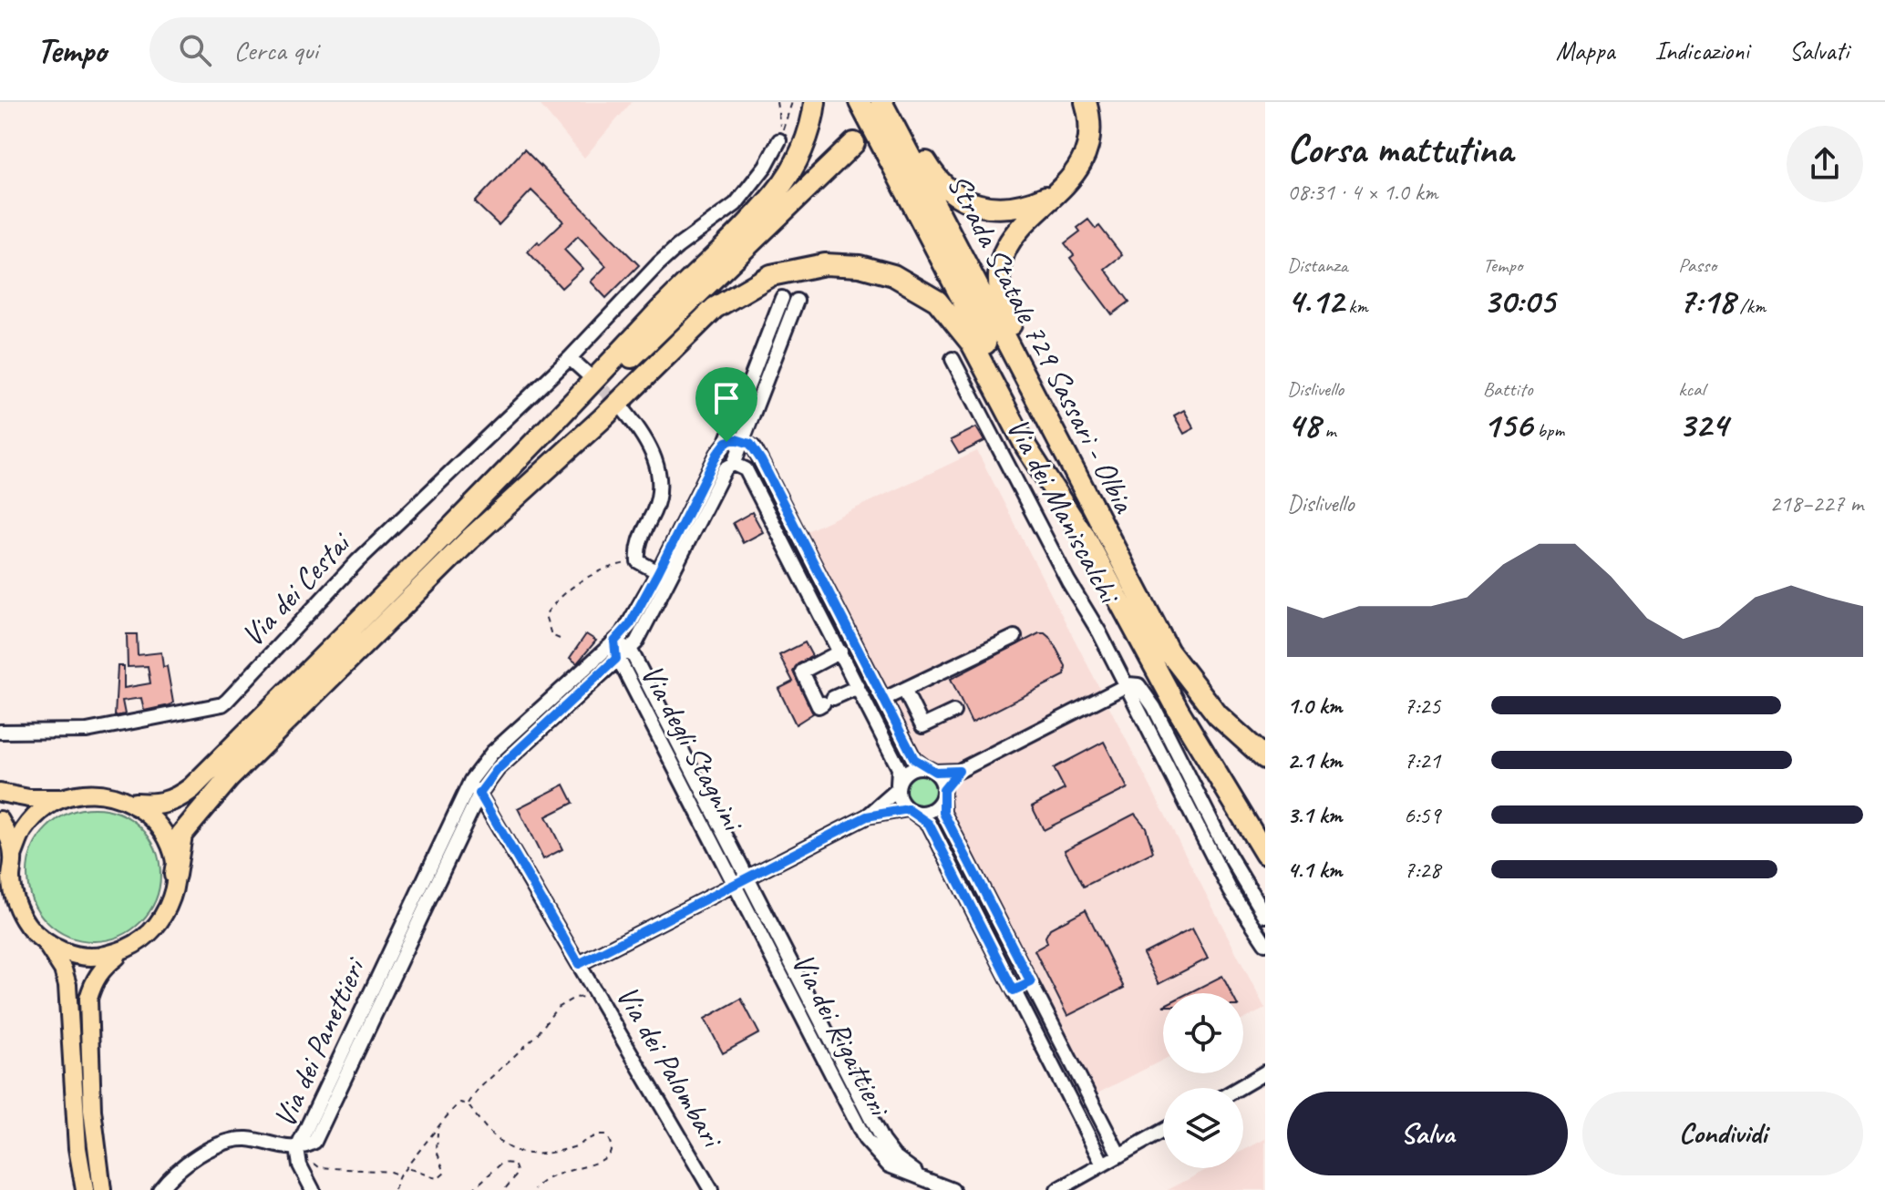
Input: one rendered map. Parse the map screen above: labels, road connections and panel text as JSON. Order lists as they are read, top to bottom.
{
  "streets": {
    "highway": ["Strada Statale 729 Sassari - Olbia"],
    "street": [
      "Via dei Maniscalchi",
      "Via dei Cestai",
      "Via degli Stagnini",
      "Via dei Rigattieri",
      "Via dei Panettieri",
      "Via dei Palombari"
    ]
  },
  "crossings": [
    ["Via degli Stagnini", "Via dei Rigattieri"],
    ["Via degli Stagnini", "Via dei Panettieri"],
    ["Via dei Panettieri", "Via dei Palombari"]
  ],
  "page": {
    "header": "Tempo",
    "search": "Cerca qui",
    "nav": ["Mappa", "Indicazioni", "Salvati"],
    "heading": ["Corsa mattutina", "08:31 · 4 × 1.0 km"],
    "stats": [
      ["Distanza", "4.12 km"],
      ["Tempo", "30:05"],
      ["Passo", "7:18 /km"],
      ["Dislivello", "48 m"],
      ["Battito", "156 bpm"],
      ["kcal", "324"]
    ],
    "chart": ["Dislivello", "218–227 m"],
    "list": [
      {
        "name": "1.0 km",
        "note": "7:25"
      },
      {
        "name": "2.1 km",
        "note": "7:21"
      },
      {
        "name": "3.1 km",
        "note": "6:59"
      },
      {
        "name": "4.1 km",
        "note": "7:28"
      }
    ],
    "buttons": ["Salva", "Condividi"]
  }
}
